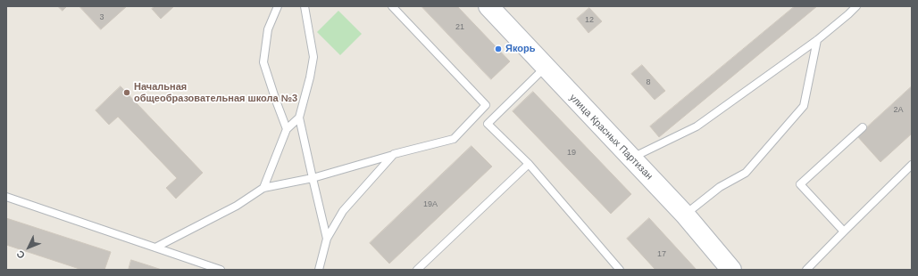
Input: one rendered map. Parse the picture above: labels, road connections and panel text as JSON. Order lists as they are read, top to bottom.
{
  "streets": {
    "main road": ["улица Красных Партизан"]
  },
  "places": ["Якорь", "Начальная общеобразовательная школа №3"],
  "house_numbers": [
    "3",
    "12",
    "21",
    "8",
    "2А",
    "19",
    "19А",
    "17"
  ],
  "north": "bottom left"
}
